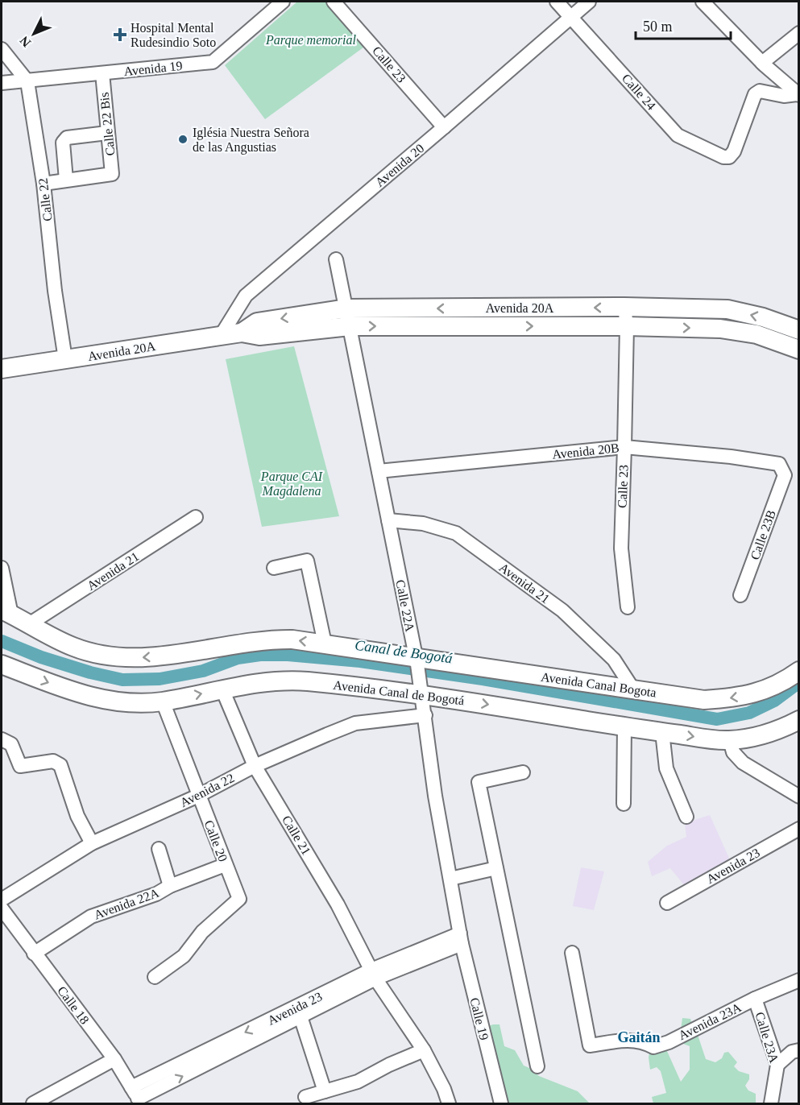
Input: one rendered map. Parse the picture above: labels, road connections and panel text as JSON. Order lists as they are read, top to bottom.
{
  "streets": {
    "main road": ["Avenida 20A", "Avenida Canal Bogota", "Avenida Canal de Bogotá"],
    "street": [
      "Calle 23",
      "Avenida 19",
      "Calle 24",
      "Calle 22 Bis",
      "Avenida 20",
      "Calle 22",
      "Avenida 20B",
      "Calle 23B",
      "Avenida 21",
      "Calle 22A",
      "Avenida 22",
      "Calle 21",
      "Calle 20",
      "Avenida 23",
      "Avenida 22A",
      "Calle 18",
      "Calle 19",
      "Avenida 23A",
      "Calle 23A"
    ]
  },
  "crossings": [
    ["Calle 23", "Avenida 20"],
    ["Calle 23", "Avenida 20A"],
    ["Calle 23", "Avenida 20B"],
    ["Avenida 19", "Calle 22 Bis"],
    ["Avenida 19", "Calle 22"],
    ["Calle 24", "Avenida 20"],
    ["Avenida 20", "Avenida 20A"],
    ["Calle 22", "Avenida 20A"],
    ["Avenida 20A", "Calle 22A"],
    ["Avenida 20B", "Calle 23B"],
    ["Avenida 20B", "Calle 22A"],
    ["Avenida 21", "Calle 22A"],
    ["Avenida 21", "Avenida Canal Bogota"],
    ["Calle 22A", "Avenida Canal Bogota"],
    ["Calle 22A", "Avenida Canal de Bogotá"],
    ["Calle 22A", "Avenida 22"],
    ["Calle 22A", "Avenida 23"],
    ["Calle 22A", "Calle 19"],
    ["Avenida Canal de Bogotá", "Calle 21"],
    ["Avenida Canal de Bogotá", "Calle 20"],
    ["Avenida 22", "Calle 21"],
    ["Avenida 22", "Calle 20"],
    ["Calle 21", "Avenida 23"],
    ["Calle 20", "Avenida 22A"],
    ["Avenida 23", "Calle 18"],
    ["Avenida 23", "Calle 19"],
    ["Avenida 22A", "Calle 18"],
    ["Avenida 23A", "Calle 23A"]
  ],
  "one_way": ["Avenida Canal Bogota"],
  "districts": ["Gaitán"],
  "water": ["Canal de Bogotá"],
  "parks": ["Parque memorial", "Parque CAI Magdalena"],
  "places": {
    "health": ["Hospital Mental Rudesindio Soto"],
    "other": ["Iglésia Nuestra Señora de las Angustias"]
  },
  "scale_bar": "50 m",
  "north": "bottom left"
}
